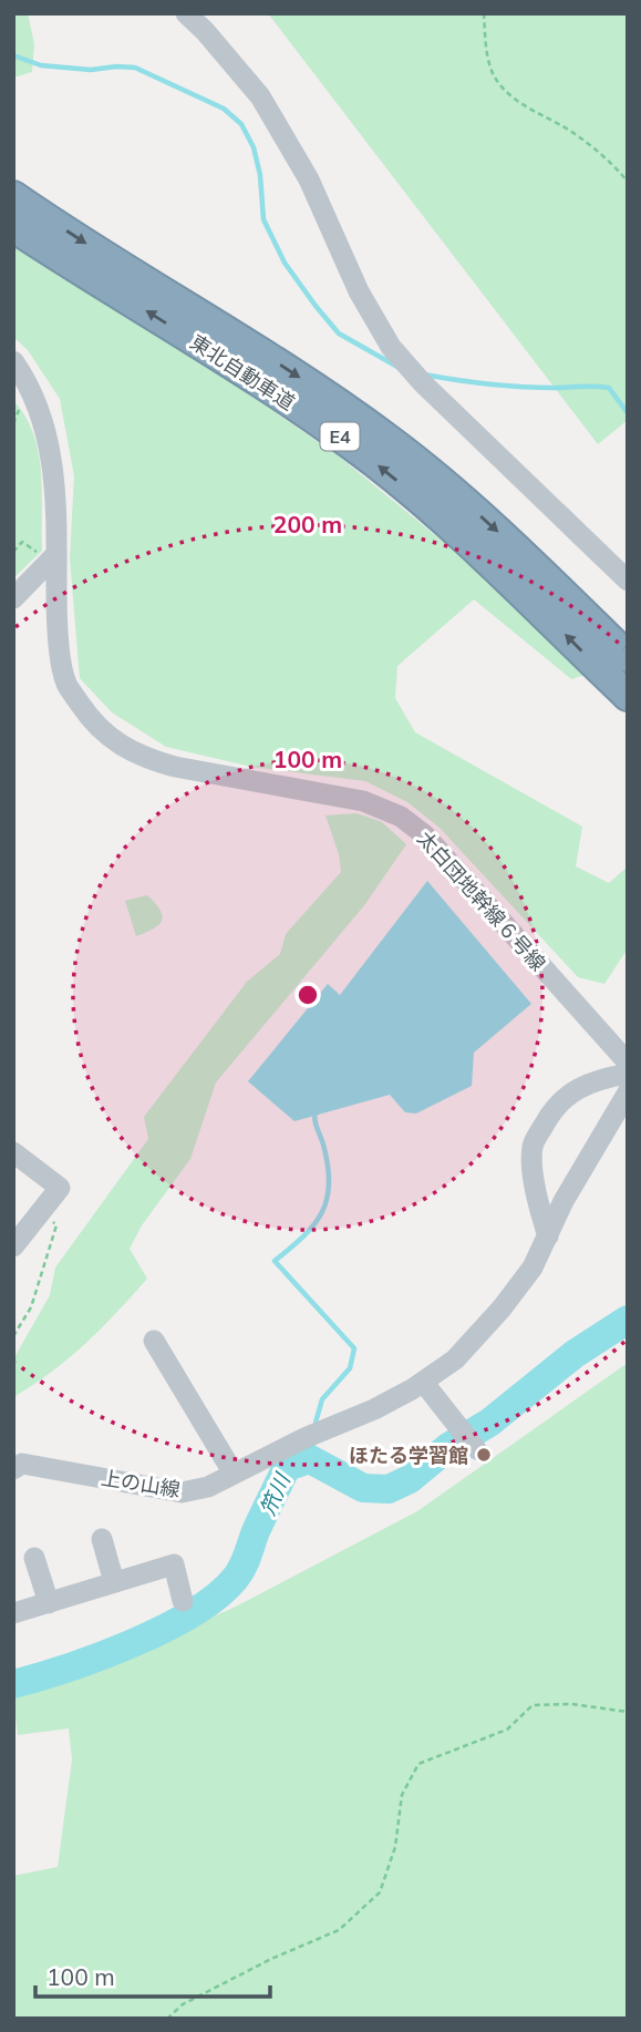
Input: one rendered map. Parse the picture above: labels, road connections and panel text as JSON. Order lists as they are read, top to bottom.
{
  "streets": {
    "highway": ["東北自動車道", "E4"],
    "street": ["太白団地幹線６号線", "上の山線"]
  },
  "water": ["笊川"],
  "places": ["ほたる学習館"],
  "scale_bar": "100 m",
  "rings": ["200 m", "100 m"]
}
